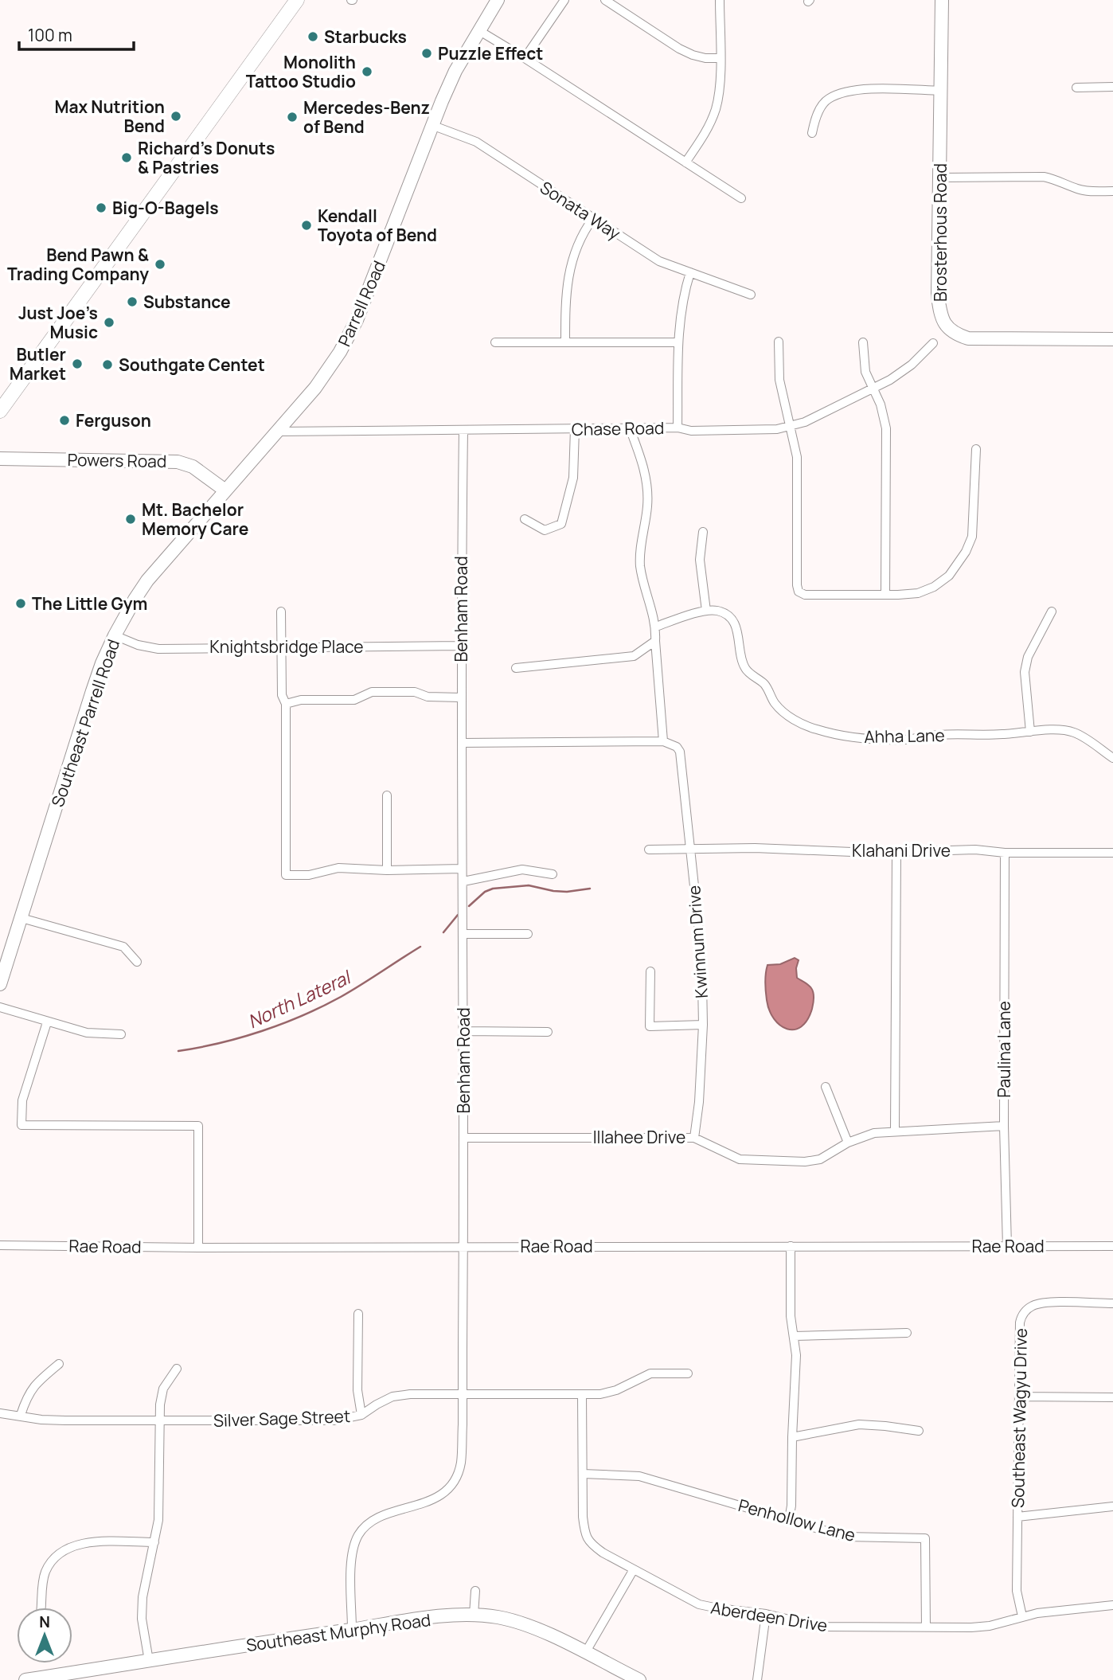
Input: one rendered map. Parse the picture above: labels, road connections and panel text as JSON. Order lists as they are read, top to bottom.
{
  "streets": {
    "street": [
      "Sonata Way",
      "Brosterhous Road",
      "Parrell Road",
      "Chase Road",
      "Powers Road",
      "Benham Road",
      "Knightsbridge Place",
      "Southeast Parrell Road",
      "Ahha Lane",
      "Klahani Drive",
      "Kwinnum Drive",
      "Paulina Lane",
      "Illahee Drive",
      "Rae Road",
      "Silver Sage Street",
      "Southeast Wagyu Drive",
      "Penhollow Lane",
      "Aberdeen Drive",
      "Southeast Murphy Road"
    ]
  },
  "crossings": [
    ["Sonata Way", "Parrell Road"],
    ["Parrell Road", "Chase Road"],
    ["Parrell Road", "Powers Road"],
    ["Parrell Road", "Southeast Parrell Road"],
    ["Chase Road", "Benham Road"],
    ["Powers Road", "Southeast Parrell Road"],
    ["Benham Road", "Knightsbridge Place"],
    ["Benham Road", "Illahee Drive"],
    ["Benham Road", "Rae Road"],
    ["Benham Road", "Silver Sage Street"],
    ["Benham Road", "Southeast Murphy Road"],
    ["Knightsbridge Place", "Southeast Parrell Road"],
    ["Klahani Drive", "Kwinnum Drive"],
    ["Klahani Drive", "Paulina Lane"],
    ["Kwinnum Drive", "Illahee Drive"],
    ["Paulina Lane", "Illahee Drive"],
    ["Paulina Lane", "Rae Road"],
    ["Silver Sage Street", "Aberdeen Drive"],
    ["Southeast Wagyu Drive", "Aberdeen Drive"],
    ["Penhollow Lane", "Aberdeen Drive"]
  ],
  "water": ["North Lateral"],
  "places": [
    "Starbucks",
    "Puzzle Effect",
    "Monolith Tattoo Studio",
    "Max Nutrition Bend",
    "Mercedes-Benz of Bend",
    "Richard’s Donuts & Pastries",
    "Big-O-Bagels",
    "Kendall Toyota of Bend",
    "Bend Pawn & Trading Company",
    "Substance",
    "Just Joe’s Music",
    "Butler Market",
    "Southgate Centet",
    "Ferguson",
    "Mt. Bachelor Memory Care",
    "The Little Gym"
  ],
  "scale_bar": "100 m",
  "north": "top"
}
